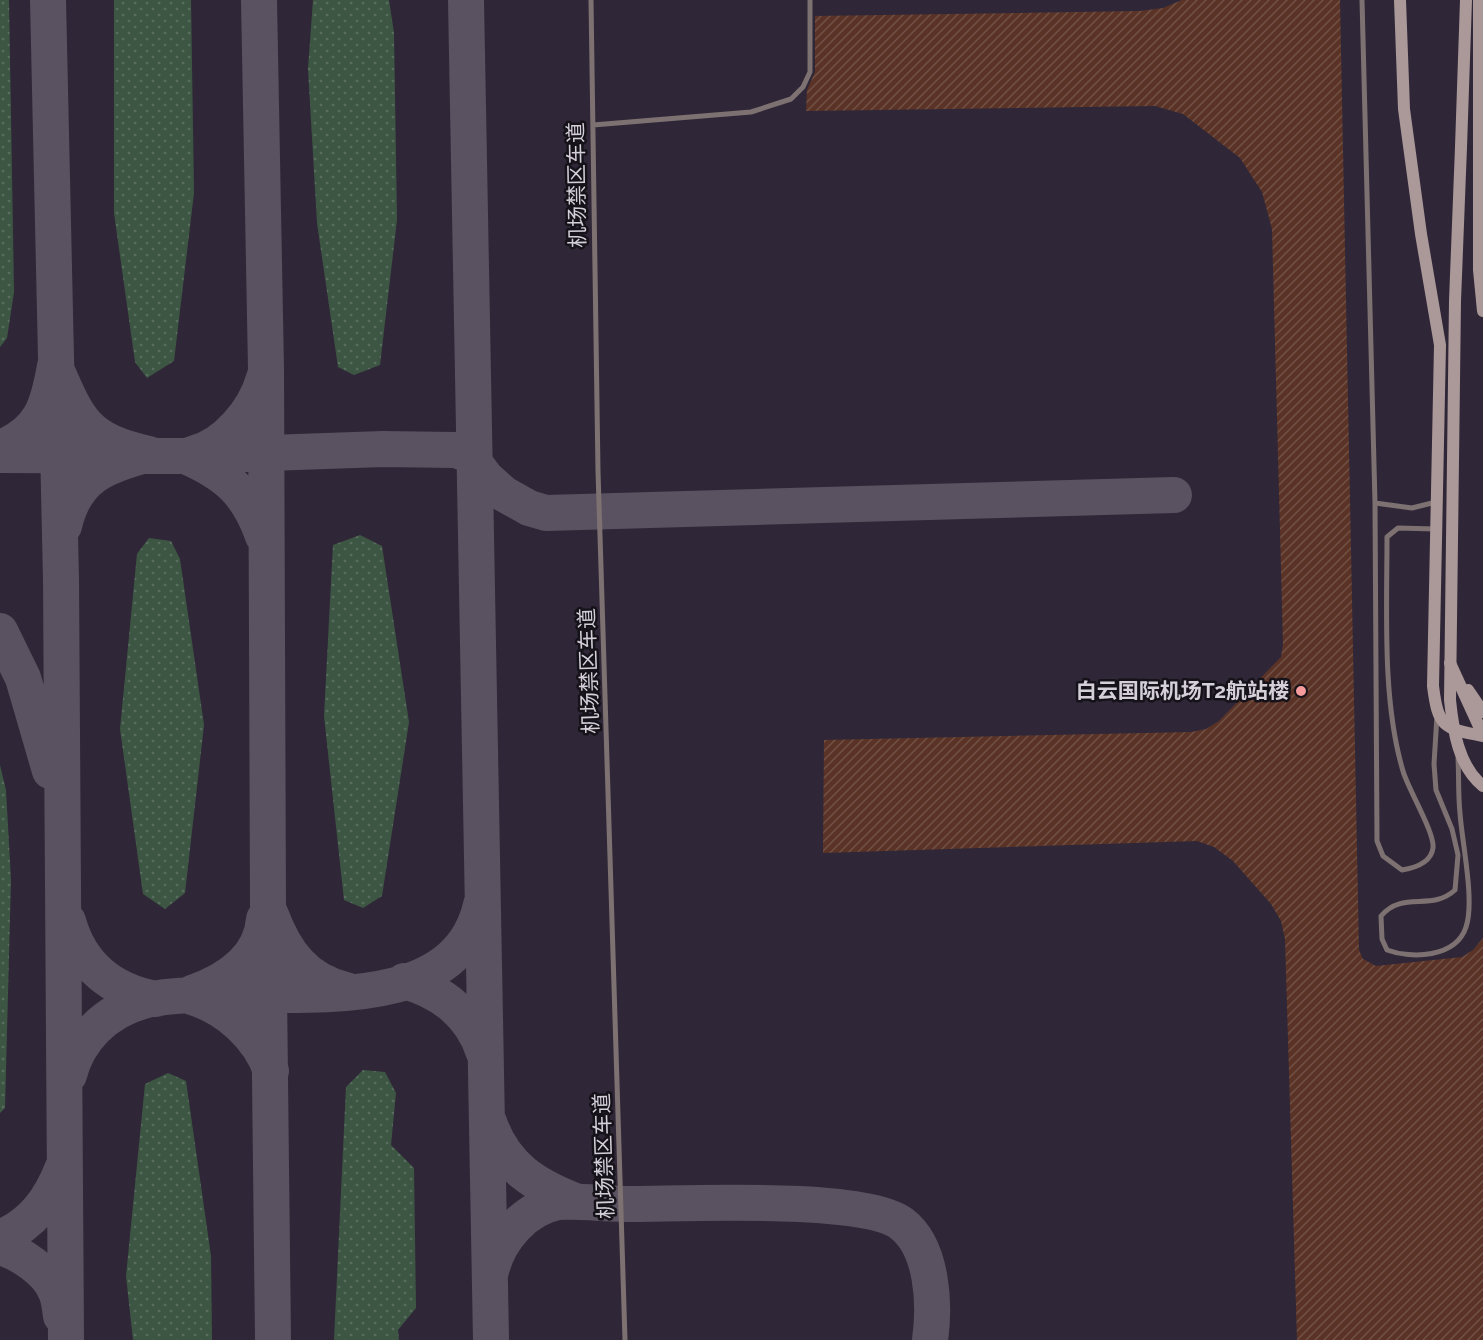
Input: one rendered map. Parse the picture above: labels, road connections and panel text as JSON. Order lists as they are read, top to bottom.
{
  "streets": {
    "lane": ["机场禁区车道"]
  },
  "places": ["白云国际机场T2航站楼"]
}
